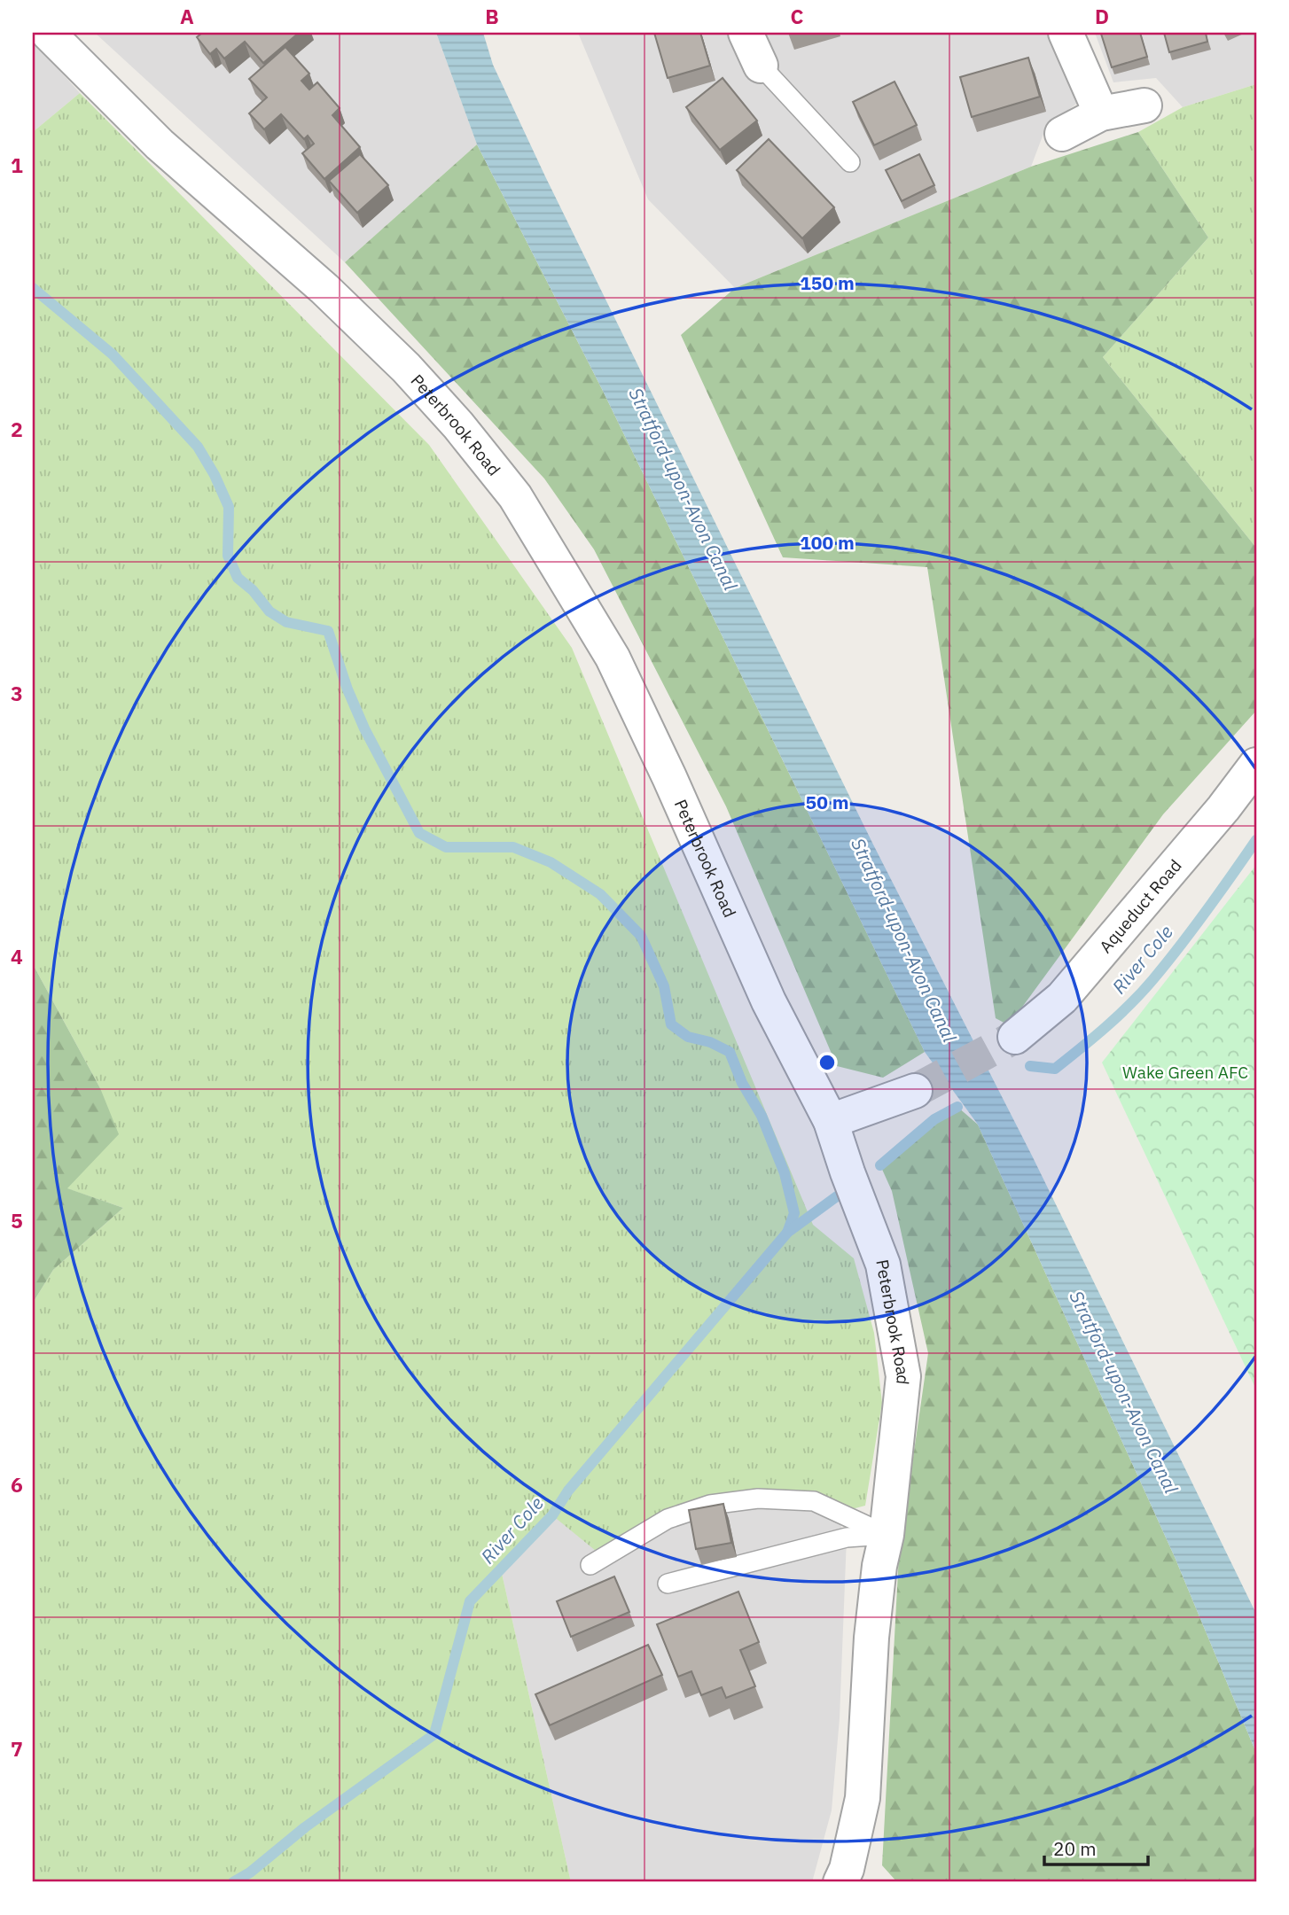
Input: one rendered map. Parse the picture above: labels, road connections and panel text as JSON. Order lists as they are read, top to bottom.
{
  "streets": {
    "street": ["Peterbrook Road", "Aqueduct Road"]
  },
  "water": ["Stratford-upon-Avon Canal", "River Cole"],
  "parks": ["Wake Green AFC"],
  "scale_bar": "20 m",
  "grid": {
    "columns": [
      "A",
      "B",
      "C",
      "D"
    ],
    "rows": [
      "1",
      "2",
      "3",
      "4",
      "5",
      "6",
      "7"
    ]
  },
  "rings": ["150 m", "100 m", "50 m"]
}
